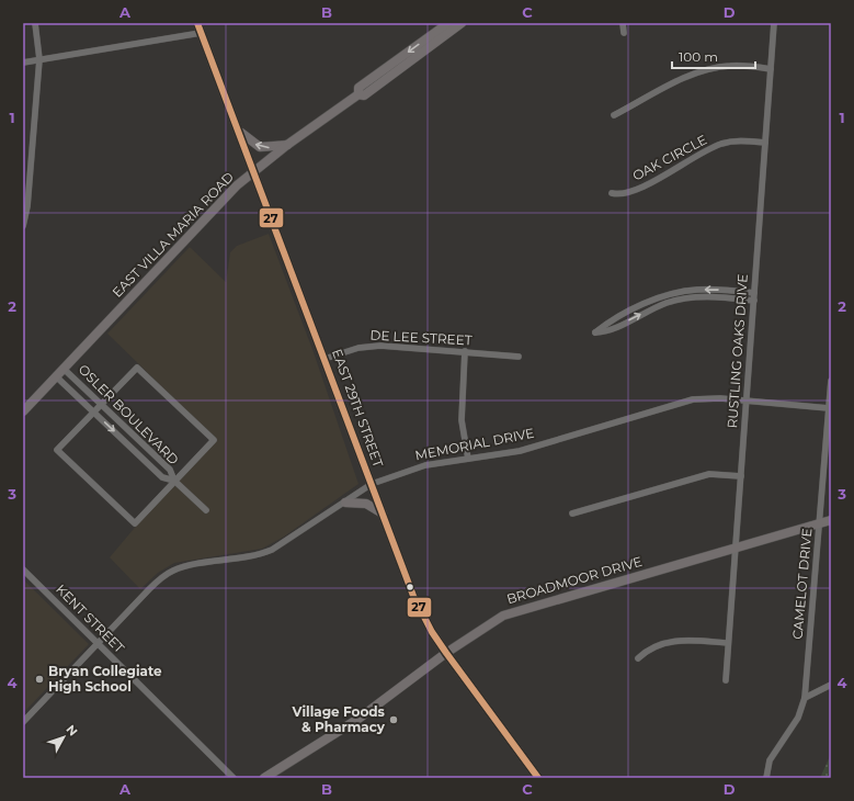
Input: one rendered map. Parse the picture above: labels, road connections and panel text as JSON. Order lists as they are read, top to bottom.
{
  "streets": {
    "main road": ["EAST VILLA MARIA ROAD", "EAST 29TH STREET", "BROADMOOR DRIVE"],
    "street": [
      "OAK CIRCLE",
      "DE LEE STREET",
      "RUSTLING OAKS DRIVE",
      "OSLER BOULEVARD",
      "MEMORIAL DRIVE",
      "CAMELOT DRIVE",
      "KENT STREET"
    ]
  },
  "crossings": [
    ["OAK CIRCLE", "RUSTLING OAKS DRIVE"],
    ["EAST VILLA MARIA ROAD", "EAST 29TH STREET"],
    ["EAST VILLA MARIA ROAD", "OSLER BOULEVARD"],
    ["DE LEE STREET", "EAST 29TH STREET"],
    ["RUSTLING OAKS DRIVE", "MEMORIAL DRIVE"],
    ["RUSTLING OAKS DRIVE", "BROADMOOR DRIVE"],
    ["EAST 29TH STREET", "MEMORIAL DRIVE"],
    ["EAST 29TH STREET", "BROADMOOR DRIVE"],
    ["MEMORIAL DRIVE", "CAMELOT DRIVE"],
    ["MEMORIAL DRIVE", "KENT STREET"],
    ["BROADMOOR DRIVE", "CAMELOT DRIVE"]
  ],
  "places": ["Bryan Collegiate High School", "Village Foods & Pharmacy"],
  "lines": ["transit line 27"],
  "scale_bar": "100 m",
  "north": "top right",
  "grid": {
    "columns": [
      "A",
      "B",
      "C",
      "D"
    ],
    "rows": [
      "1",
      "2",
      "3",
      "4"
    ]
  }
}
